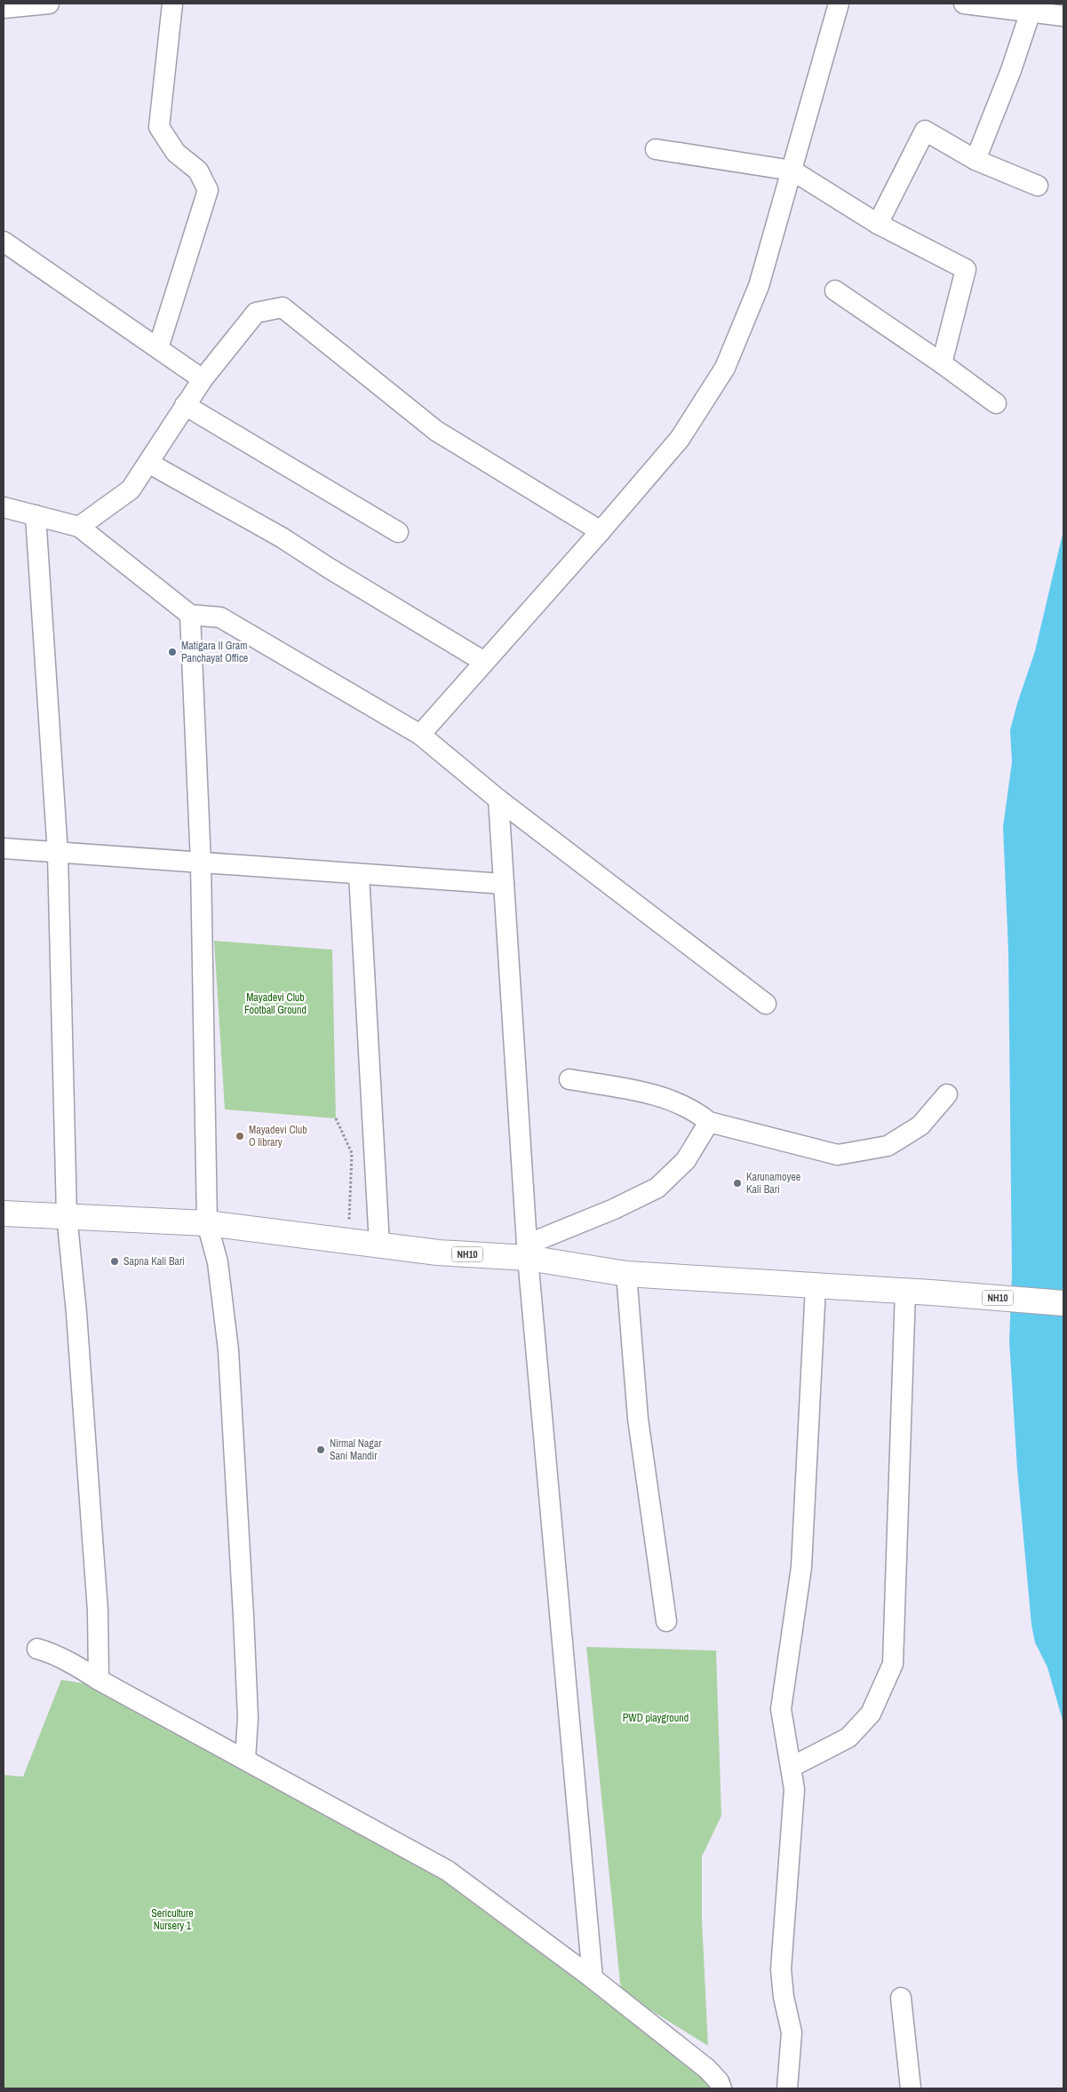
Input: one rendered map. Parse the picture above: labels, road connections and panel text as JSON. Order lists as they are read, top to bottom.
{
  "streets": {
    "highway": ["NH10"]
  },
  "parks": ["Mayadevi Club Football Ground", "PWD playground", "Sericulture Nursery 1"],
  "places": [
    "Matigara II Gram Panchayat Office",
    "Mayadevi Club O library",
    "Karunamoyee Kali Bari",
    "Sapna Kali Bari",
    "Nirmal Nagar Sani Mandir"
  ]
}
